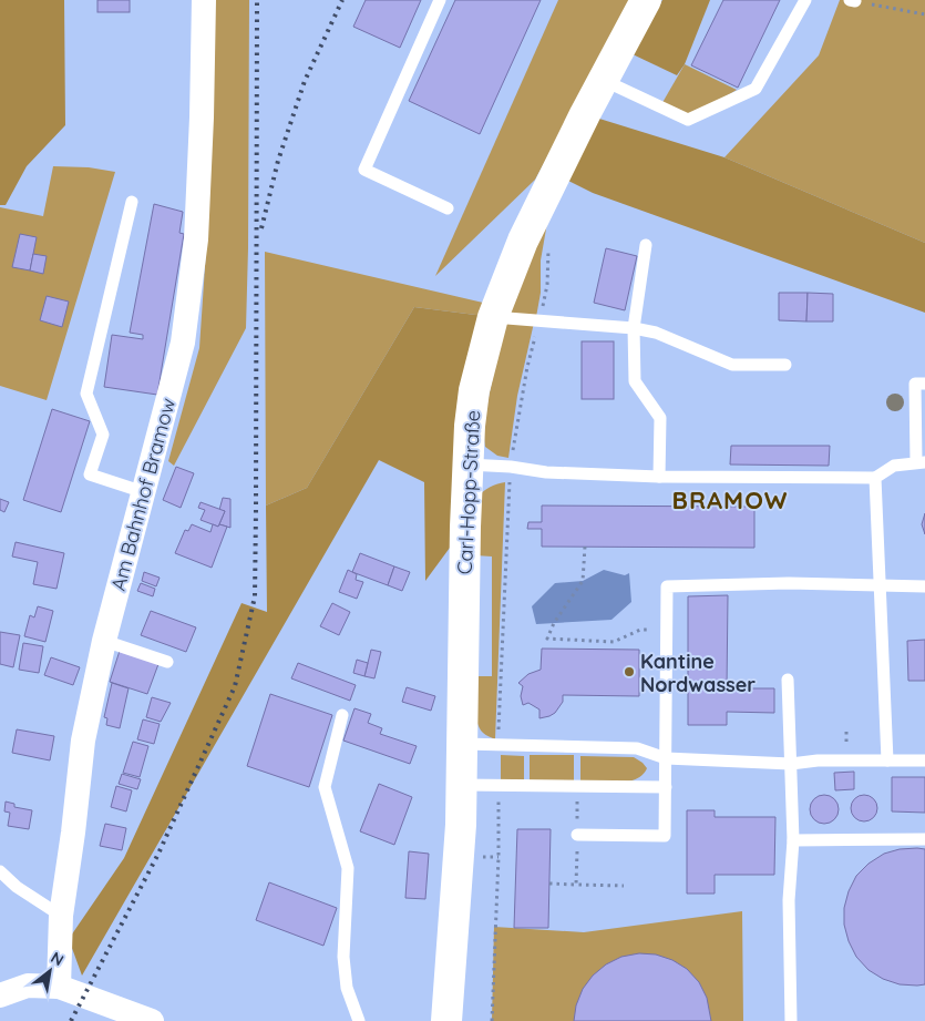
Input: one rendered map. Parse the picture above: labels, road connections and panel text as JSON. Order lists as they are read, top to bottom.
{
  "streets": {
    "street": ["Carl-Hopp-Straße", "Am Bahnhof Bramow"]
  },
  "districts": ["BRAMOW"],
  "places": ["Kantine Nordwasser"],
  "north": "top right"
}
